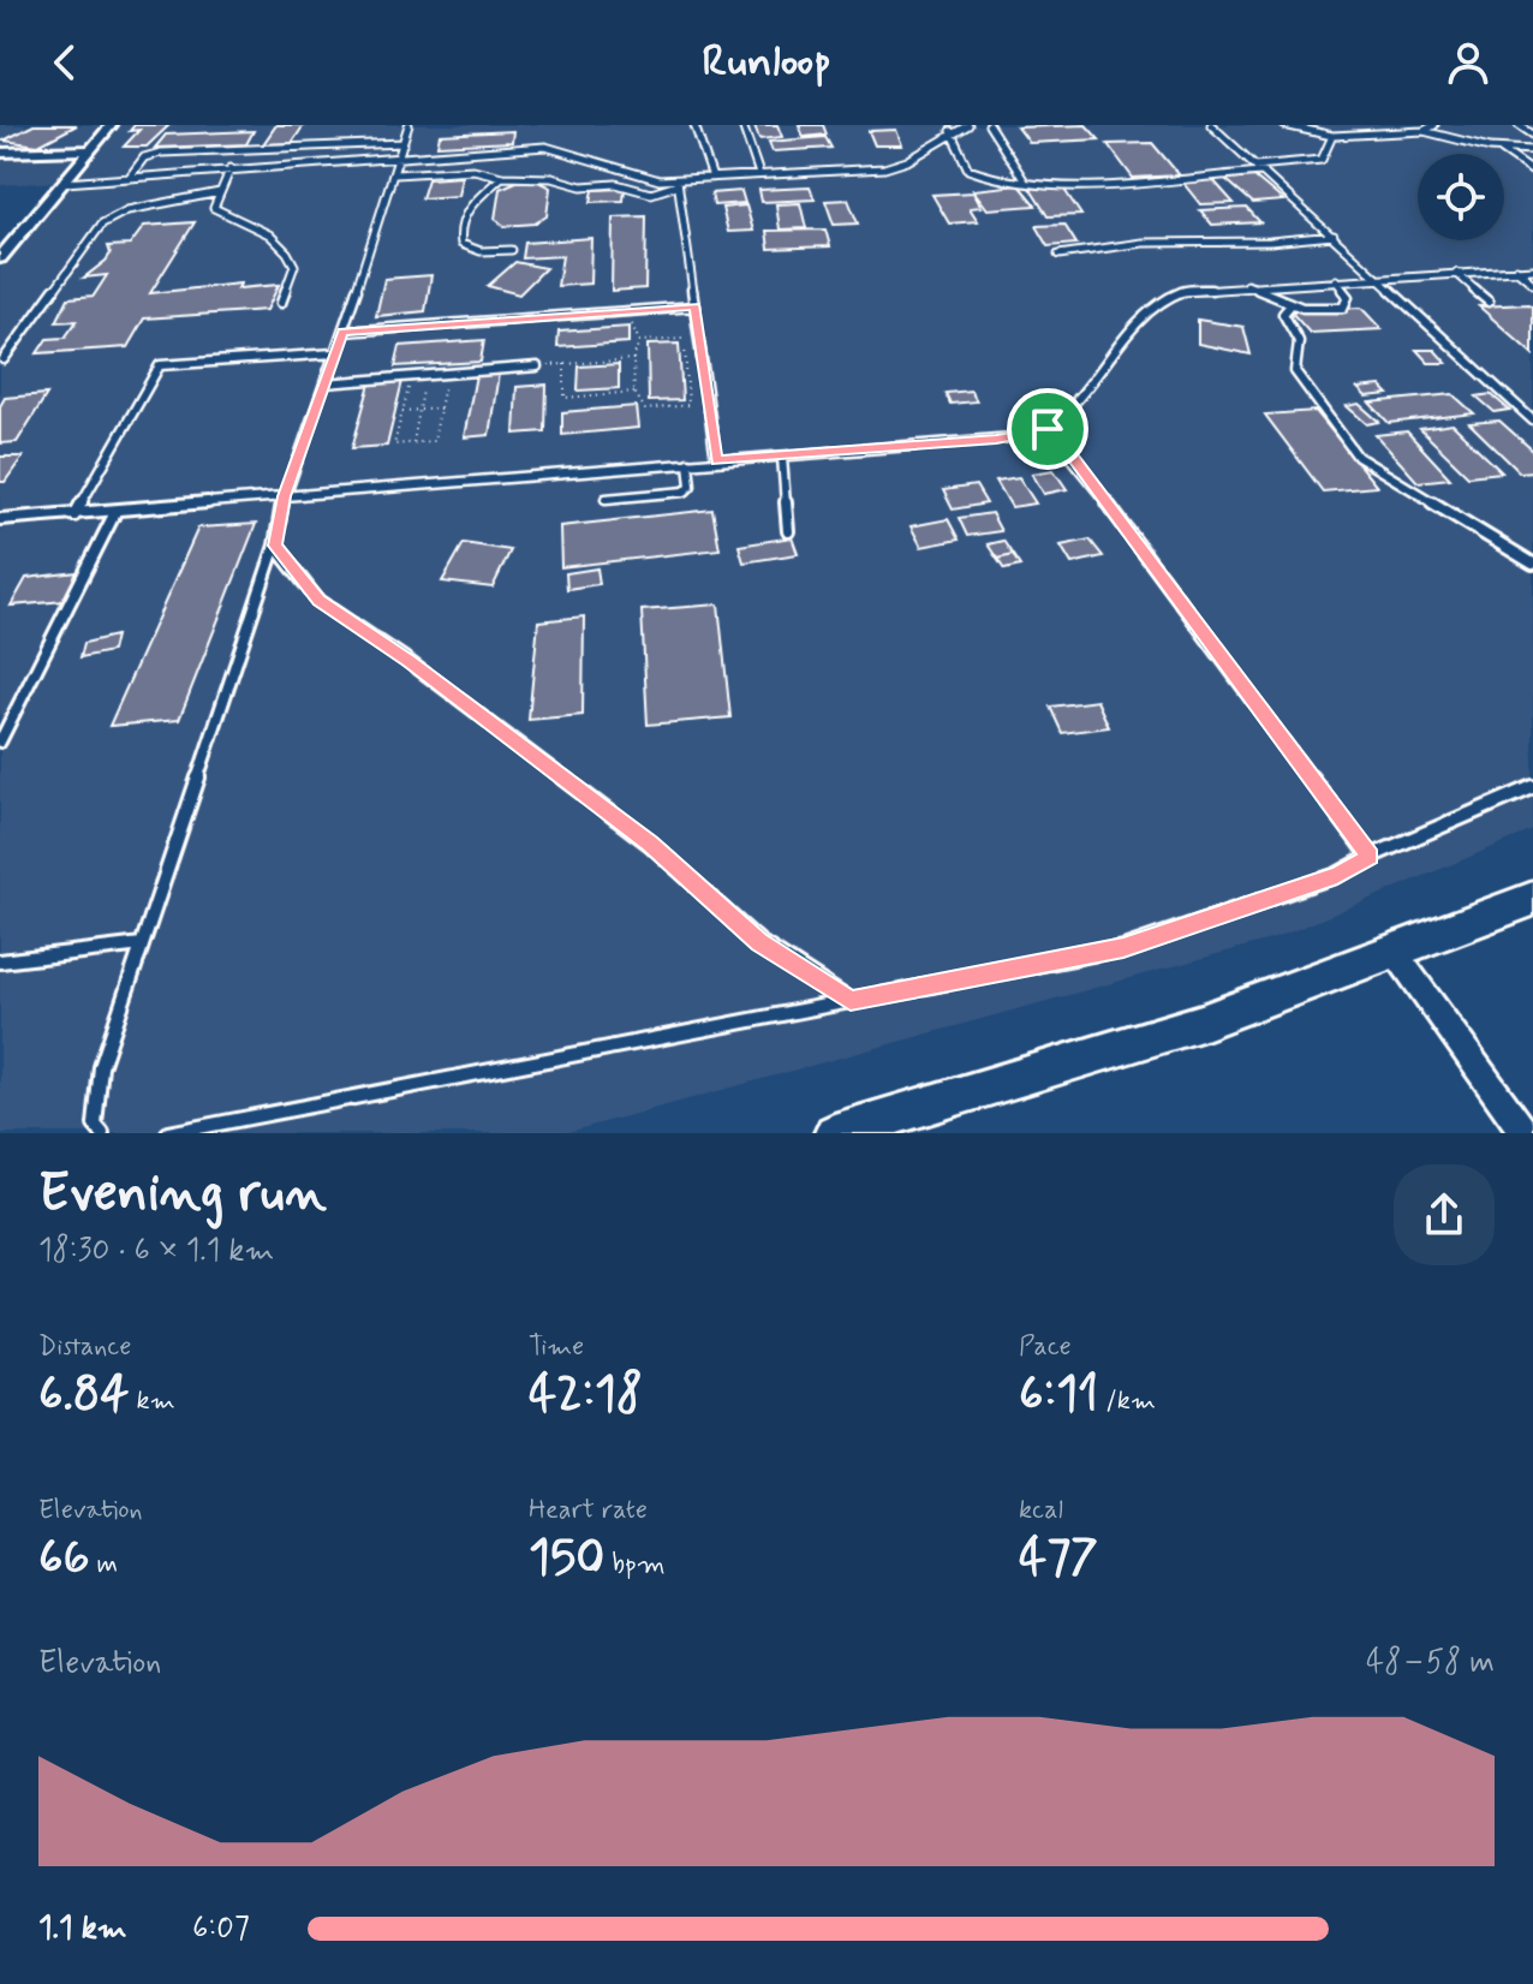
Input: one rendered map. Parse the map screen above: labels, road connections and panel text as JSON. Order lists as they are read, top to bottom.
{
  "page": {
    "header": "Runloop",
    "heading": ["Evening run", "18:30 · 6 × 1.1 km"],
    "stats": [
      ["Distance", "6.84 km"],
      ["Time", "42:18"],
      ["Pace", "6:11 /km"],
      ["Elevation", "66 m"],
      ["Heart rate", "150 bpm"],
      ["kcal", "477"]
    ],
    "chart": ["Elevation", "48–58 m"],
    "list": [
      {
        "name": "1.1 km",
        "note": "6:07"
      }
    ]
  }
}
